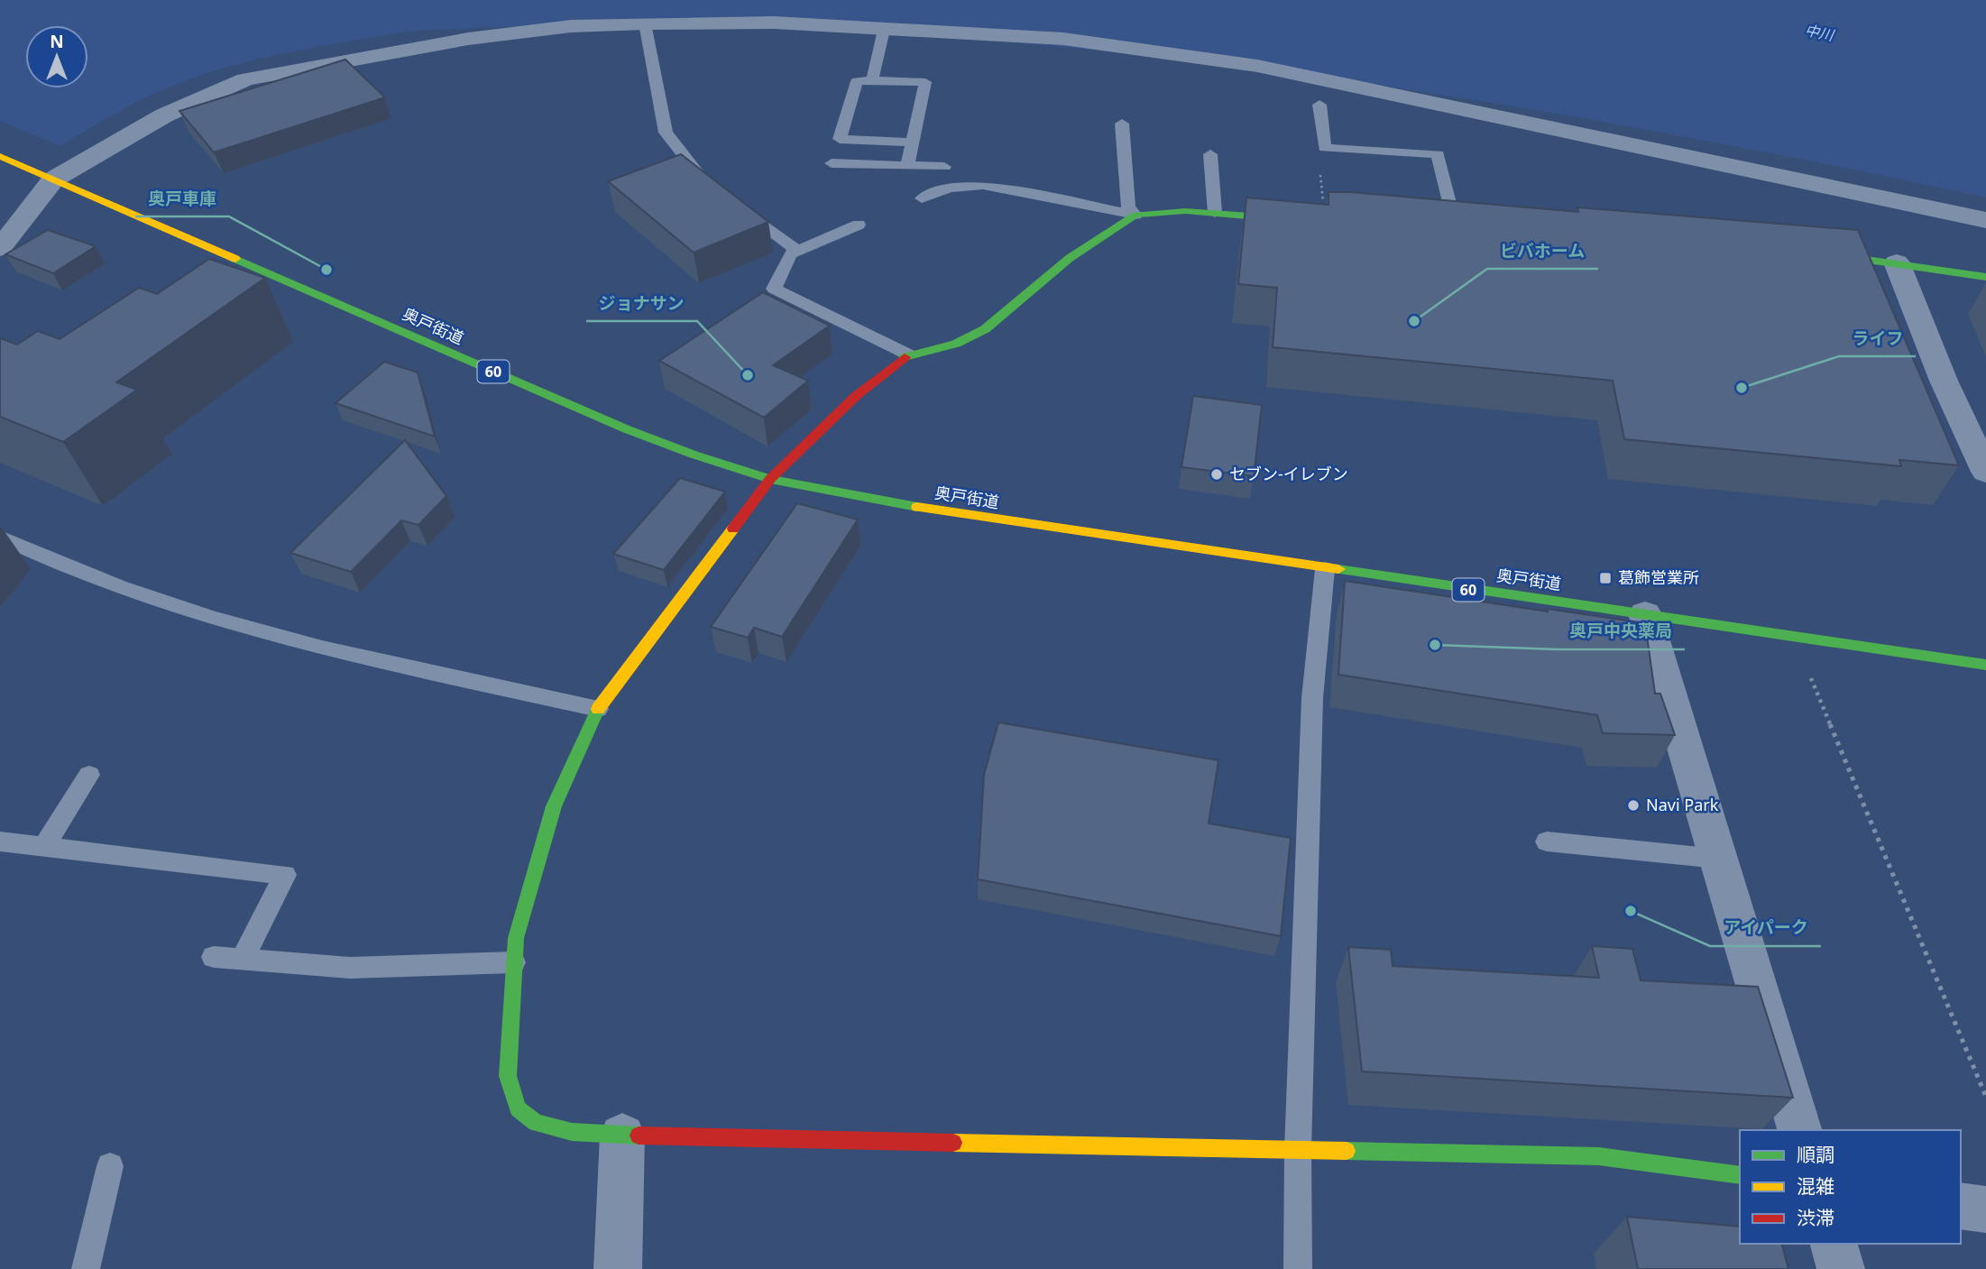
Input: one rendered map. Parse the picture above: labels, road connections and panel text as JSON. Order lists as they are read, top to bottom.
{
  "streets": {
    "street": ["奥戸街道", "60"]
  },
  "water": ["中川"],
  "places": {
    "other": [
      "奥戸車庫",
      "ビバホーム",
      "ジョナサン",
      "ライフ",
      "セブン-イレブン",
      "奥戸中央薬局",
      "Navi Park",
      "アイパーク"
    ],
    "transit": ["葛飾営業所"]
  },
  "legend": ["順調", "混雑", "渋滞"],
  "north": "top"
}
